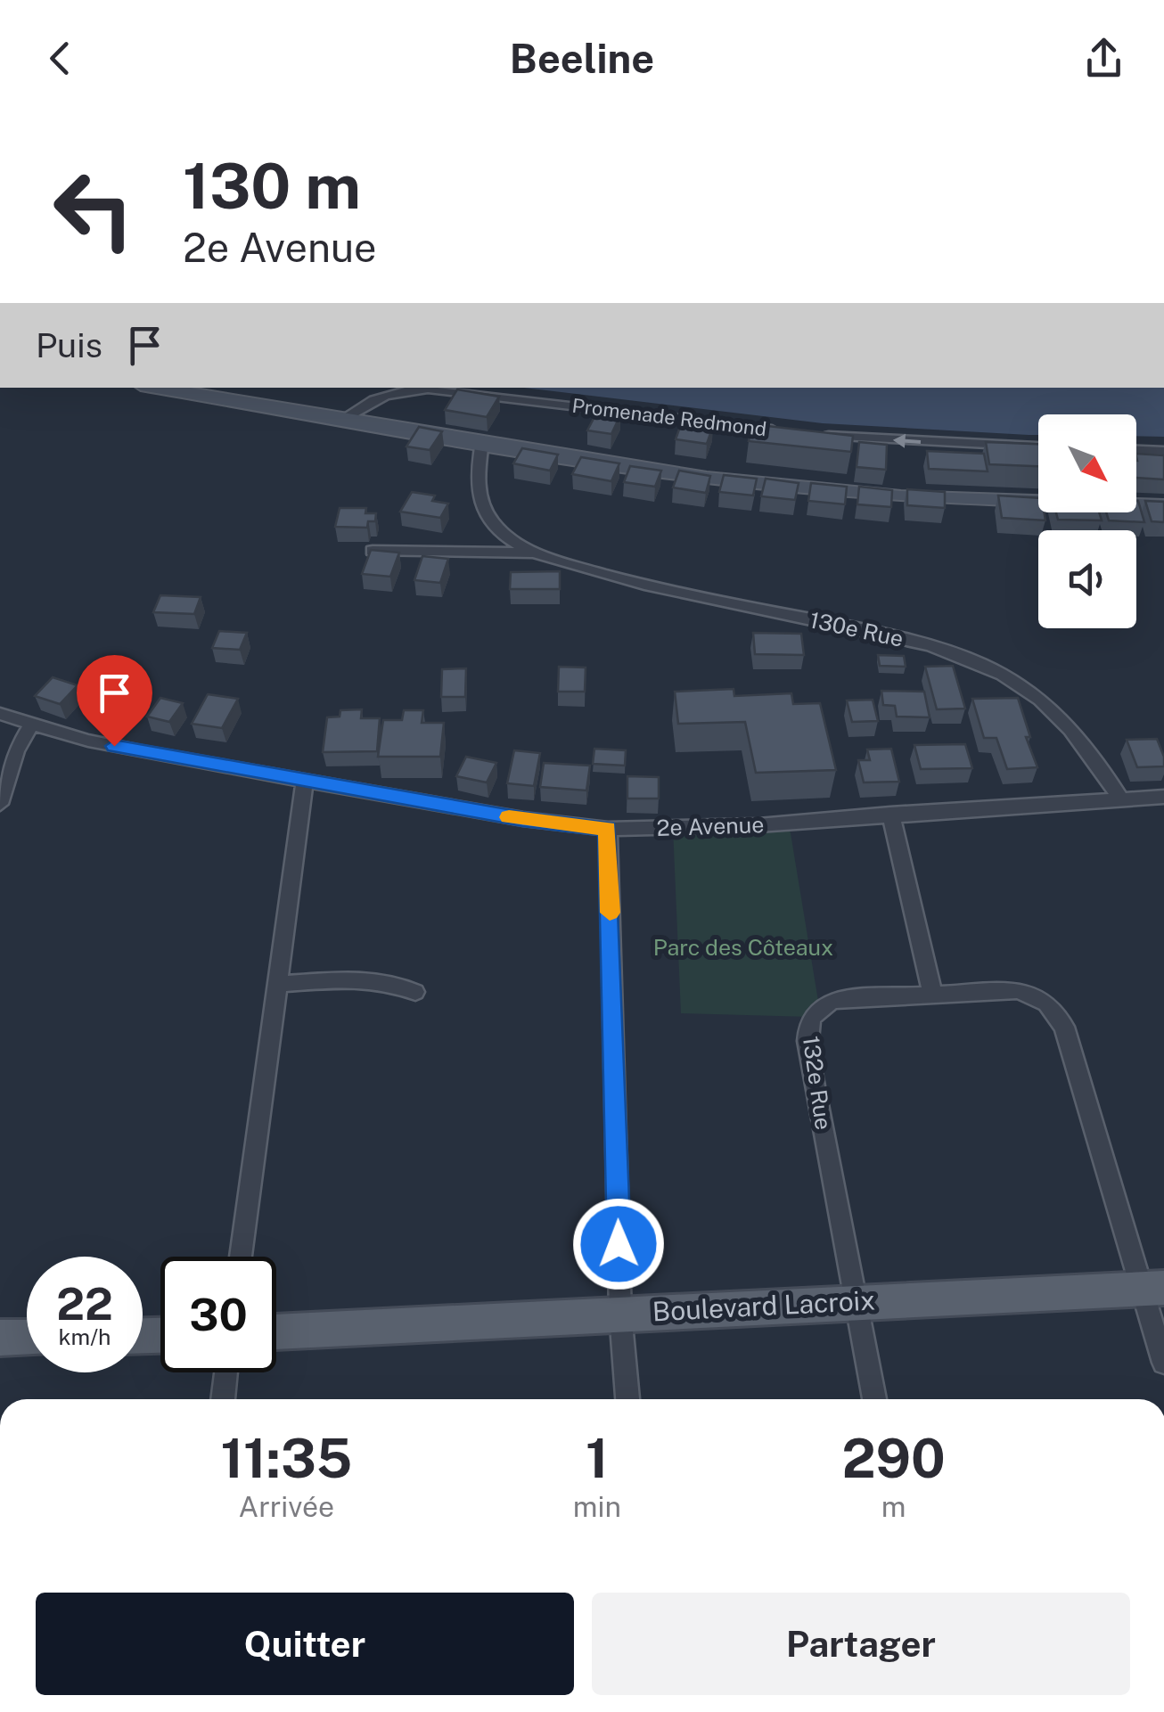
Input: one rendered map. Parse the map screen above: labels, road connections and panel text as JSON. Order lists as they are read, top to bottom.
{
  "streets": {
    "main road": ["Boulevard Lacroix"],
    "street": [
      "Promenade Redmond",
      "130e Rue",
      "2e Avenue",
      "132e Rue"
    ]
  },
  "crossings": [
    ["130e Rue", "2e Avenue"],
    ["132e Rue", "Boulevard Lacroix"]
  ],
  "parks": ["Parc des Côteaux"],
  "north": "bottom right",
  "page": {
    "header": "Beeline",
    "turn": ["130 m", "2e Avenue"],
    "then": "Puis",
    "speed": "22 km/h",
    "limit": "30",
    "eta": [
      "11:35",
      "Arrivée",
      "1",
      "min",
      "290",
      "m"
    ],
    "buttons": ["Quitter", "Partager"]
  }
}
